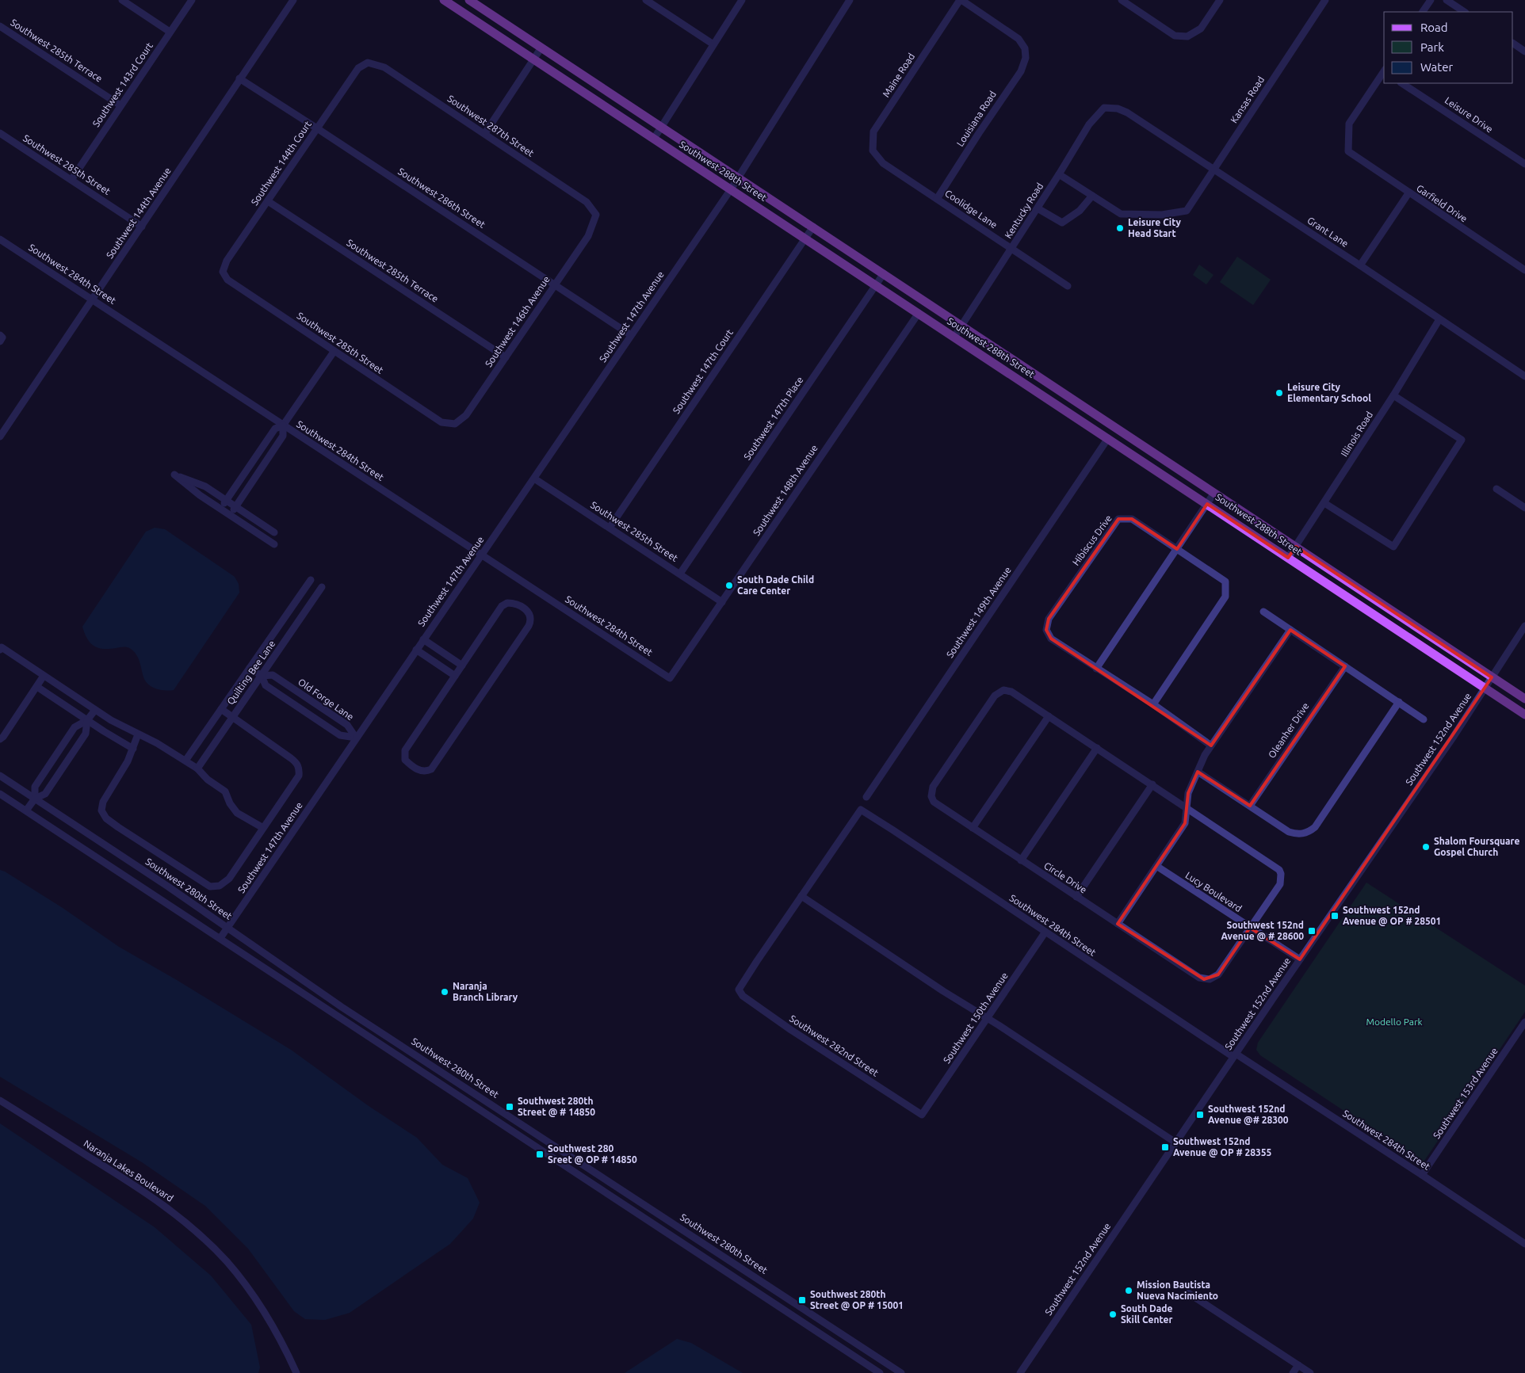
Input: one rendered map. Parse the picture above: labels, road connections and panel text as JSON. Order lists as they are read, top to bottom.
{
  "streets": {
    "main road": ["Southwest 288th Street"],
    "street": [
      "Southwest 285th Terrace",
      "Maine Road",
      "Southwest 143rd Court",
      "Kansas Road",
      "Leisure Drive",
      "Louisiana Road",
      "Southwest 287th Street",
      "Southwest 144th Court",
      "Southwest 285th Street",
      "Southwest 286th Street",
      "Garfield Drive",
      "Coolidge Lane",
      "Kentucky Road",
      "Southwest 144th Avenue",
      "Grant Lane",
      "Southwest 284th Street",
      "Southwest 147th Avenue",
      "Southwest 146th Avenue",
      "Southwest 147th Court",
      "Southwest 147th Place",
      "Illinois Road",
      "Southwest 148th Avenue",
      "Hibiscus Drive",
      "Southwest 149th Avenue",
      "Quilting Bee Lane",
      "Old Forge Lane",
      "Oleanher Drive",
      "Southwest 152nd Avenue",
      "Circle Drive",
      "Southwest 280th Street",
      "Lucy Boulevard",
      "Southwest 150th Avenue",
      "Southwest 282nd Street",
      "Southwest 153rd Avenue",
      "Naranja Lakes Boulevard"
    ]
  },
  "crossings": [
    ["Southwest 285th Terrace", "Southwest 143rd Court"],
    ["Southwest 285th Terrace", "Southwest 144th Court"],
    ["Southwest 285th Terrace", "Southwest 146th Avenue"],
    ["Maine Road", "Louisiana Road"],
    ["Maine Road", "Coolidge Lane"],
    ["Southwest 143rd Court", "Southwest 285th Street"],
    ["Kansas Road", "Grant Lane"],
    ["Louisiana Road", "Coolidge Lane"],
    ["Southwest 287th Street", "Southwest 144th Court"],
    ["Southwest 287th Street", "Southwest 146th Avenue"],
    ["Southwest 144th Court", "Southwest 285th Street"],
    ["Southwest 144th Court", "Southwest 286th Street"],
    ["Southwest 285th Street", "Southwest 144th Avenue"],
    ["Southwest 285th Street", "Southwest 147th Avenue"],
    ["Southwest 285th Street", "Southwest 146th Avenue"],
    ["Southwest 285th Street", "Southwest 147th Court"],
    ["Southwest 285th Street", "Southwest 147th Place"],
    ["Southwest 285th Street", "Southwest 148th Avenue"],
    ["Southwest 288th Street", "Kentucky Road"],
    ["Southwest 288th Street", "Southwest 147th Avenue"],
    ["Southwest 288th Street", "Southwest 147th Court"],
    ["Southwest 288th Street", "Southwest 147th Place"],
    ["Southwest 288th Street", "Illinois Road"],
    ["Southwest 288th Street", "Southwest 148th Avenue"],
    ["Southwest 288th Street", "Southwest 149th Avenue"],
    ["Southwest 288th Street", "Southwest 152nd Avenue"],
    ["Southwest 286th Street", "Southwest 144th Avenue"],
    ["Southwest 286th Street", "Southwest 147th Avenue"],
    ["Southwest 286th Street", "Southwest 146th Avenue"],
    ["Coolidge Lane", "Kentucky Road"],
    ["Kentucky Road", "Grant Lane"],
    ["Southwest 144th Avenue", "Southwest 284th Street"],
    ["Grant Lane", "Illinois Road"],
    ["Southwest 284th Street", "Southwest 147th Avenue"],
    ["Southwest 284th Street", "Southwest 148th Avenue"],
    ["Southwest 284th Street", "Southwest 152nd Avenue"],
    ["Southwest 284th Street", "Southwest 150th Avenue"],
    ["Southwest 284th Street", "Southwest 282nd Street"],
    ["Southwest 284th Street", "Southwest 153rd Avenue"],
    ["Southwest 147th Avenue", "Old Forge Lane"],
    ["Southwest 147th Avenue", "Southwest 280th Street"],
    ["Quilting Bee Lane", "Old Forge Lane"],
    ["Southwest 152nd Avenue", "Lucy Boulevard"],
    ["Circle Drive", "Lucy Boulevard"],
    ["Southwest 150th Avenue", "Southwest 282nd Street"]
  ],
  "parks": ["Modello Park"],
  "places": {
    "other": [
      "Leisure City Head Start",
      "Leisure City Elementary School",
      "South Dade Child Care Center",
      "Shalom Foursquare Gospel Church",
      "Naranja Branch Library",
      "Mission Bautista Nueva Nacimiento",
      "South Dade Skill Center"
    ],
    "transit": [
      "Southwest 152nd Avenue @ OP # 28501",
      "Southwest 152nd Avenue @ # 28600",
      "Southwest 280th Street @ # 14850",
      "Southwest 152nd Avenue @# 28300",
      "Southwest 152nd Avenue @ OP # 28355",
      "Southwest 280 Sreet @ OP # 14850",
      "Southwest 280th Street @ OP # 15001"
    ]
  },
  "legend": ["Road", "Park", "Water"]
}
